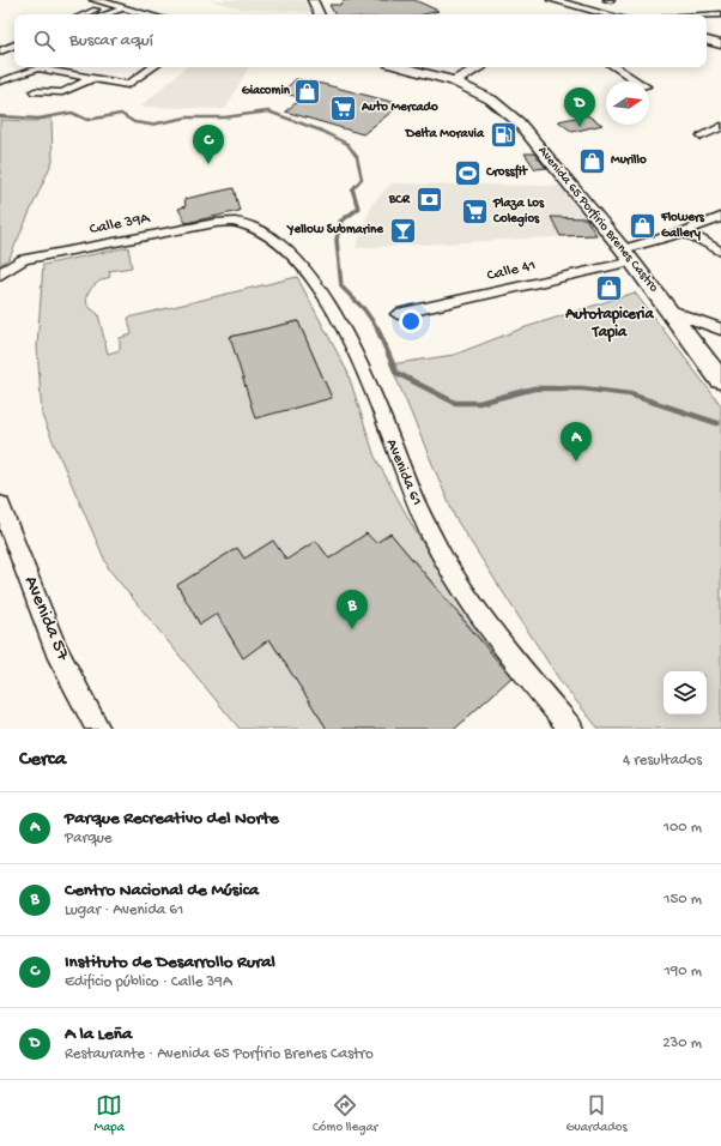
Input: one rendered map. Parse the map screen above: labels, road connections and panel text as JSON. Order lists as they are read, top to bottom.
{
  "streets": {
    "main road": ["Avenida 65 Porfirio Brenes Castro"],
    "street": [
      "Calle 39A",
      "Calle 41",
      "Avenida 61",
      "Avenida 57"
    ]
  },
  "crossings": [
    ["Avenida 65 Porfirio Brenes Castro", "Calle 41"],
    ["Calle 39A", "Avenida 61"]
  ],
  "places": {
    "shop": [
      "Giacomin",
      "Murillo",
      "Flowers Gallery",
      "Autotapiceria Tapia"
    ],
    "supermarket": ["Auto Mercado", "Plaza Los Colegios"],
    "fuel station": ["Delta Moravia"],
    "sports": ["Crossfit"],
    "bank": ["BCR"],
    "bar": ["Yellow Submarine"]
  },
  "north": "right",
  "page": {
    "search": "Buscar aquí",
    "pins": [
      "D",
      "C",
      "A",
      "B"
    ],
    "heading": ["Cerca", "4 resultados"],
    "list": [
      {
        "mark": "A",
        "name": "Parque Recreativo del Norte",
        "note": "Parque",
        "value": "100 m"
      },
      {
        "mark": "B",
        "name": "Centro Nacional de Música",
        "note": "Lugar · Avenida 61",
        "value": "150 m"
      },
      {
        "mark": "C",
        "name": "Instituto de Desarrollo Rural",
        "note": "Edificio público · Calle 39A",
        "value": "190 m"
      },
      {
        "mark": "D",
        "name": "A la Leña",
        "note": "Restaurante · Avenida 65 Porfirio Brenes Castro",
        "value": "230 m"
      }
    ],
    "nav": ["Mapa", "Cómo llegar", "Guardados"]
  }
}
